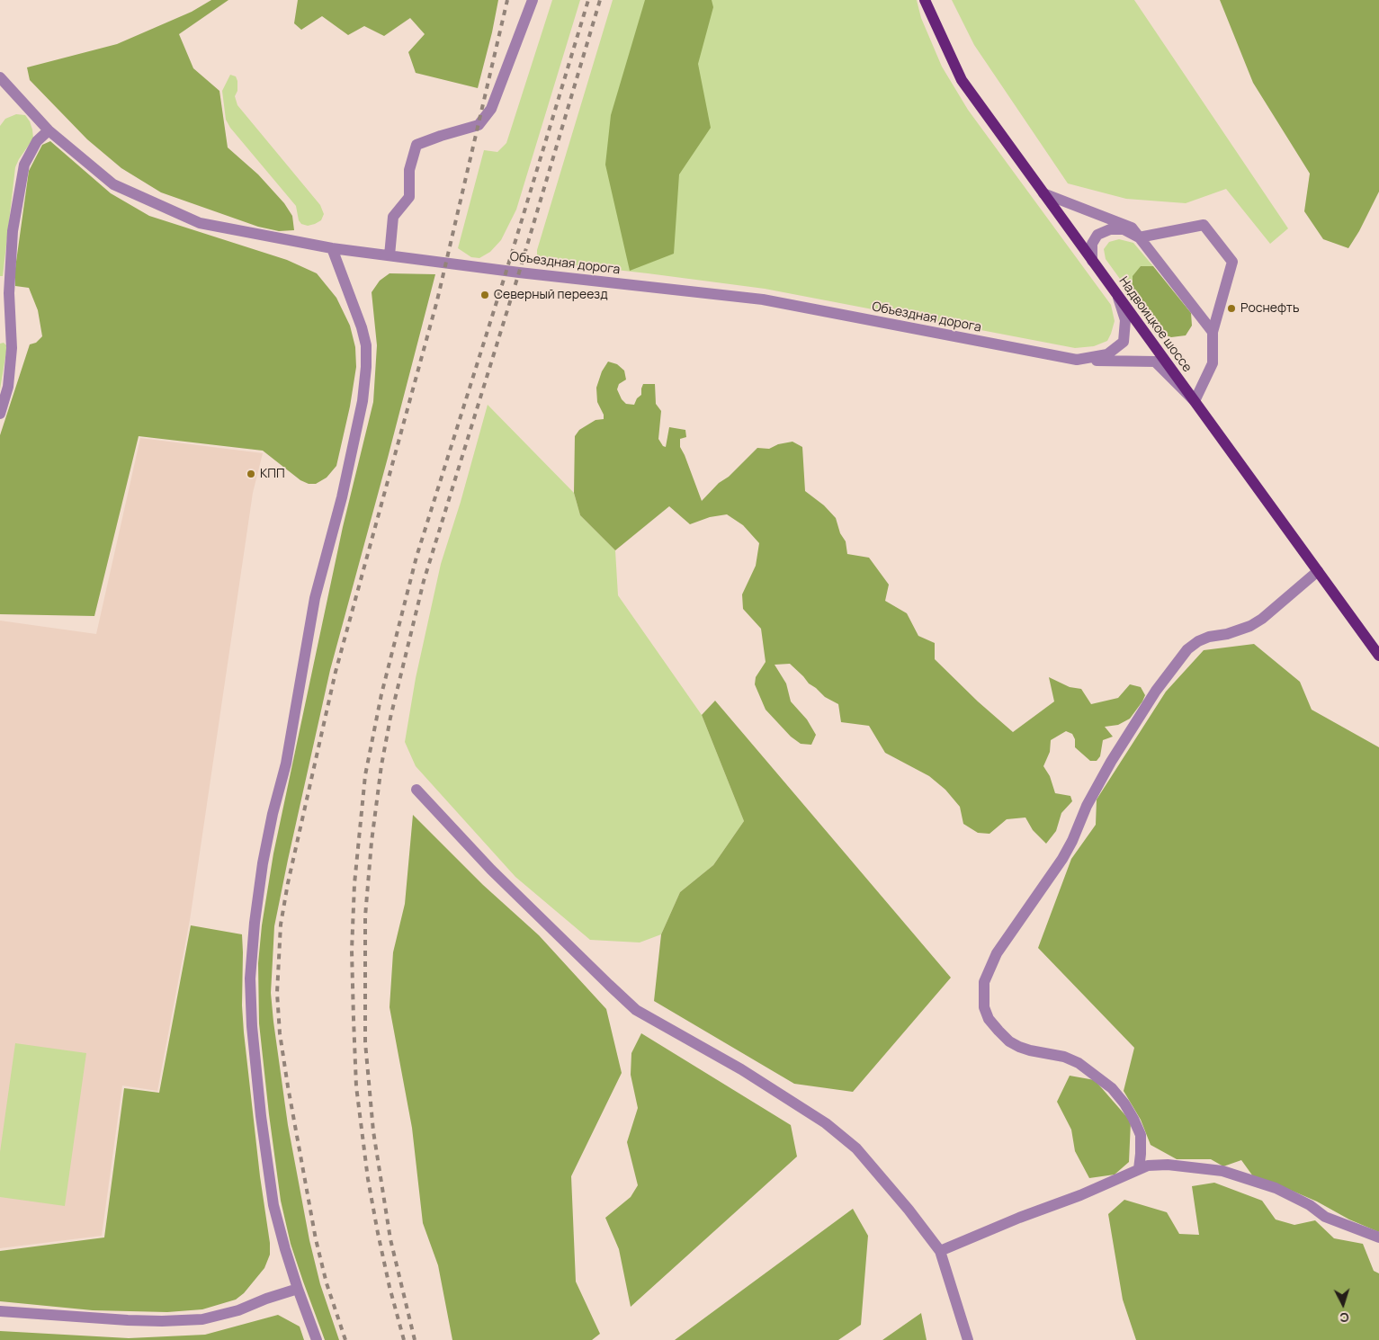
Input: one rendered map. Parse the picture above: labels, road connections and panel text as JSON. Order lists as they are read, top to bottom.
{
  "streets": {
    "main road": ["Надвоицкое шоссе"],
    "street": ["Объездная дорога"]
  },
  "crossings": [
    ["Объездная дорога", "Надвоицкое шоссе"]
  ],
  "places": ["Северный переезд", "Роснефть", "КПП"],
  "north": "bottom"
}
